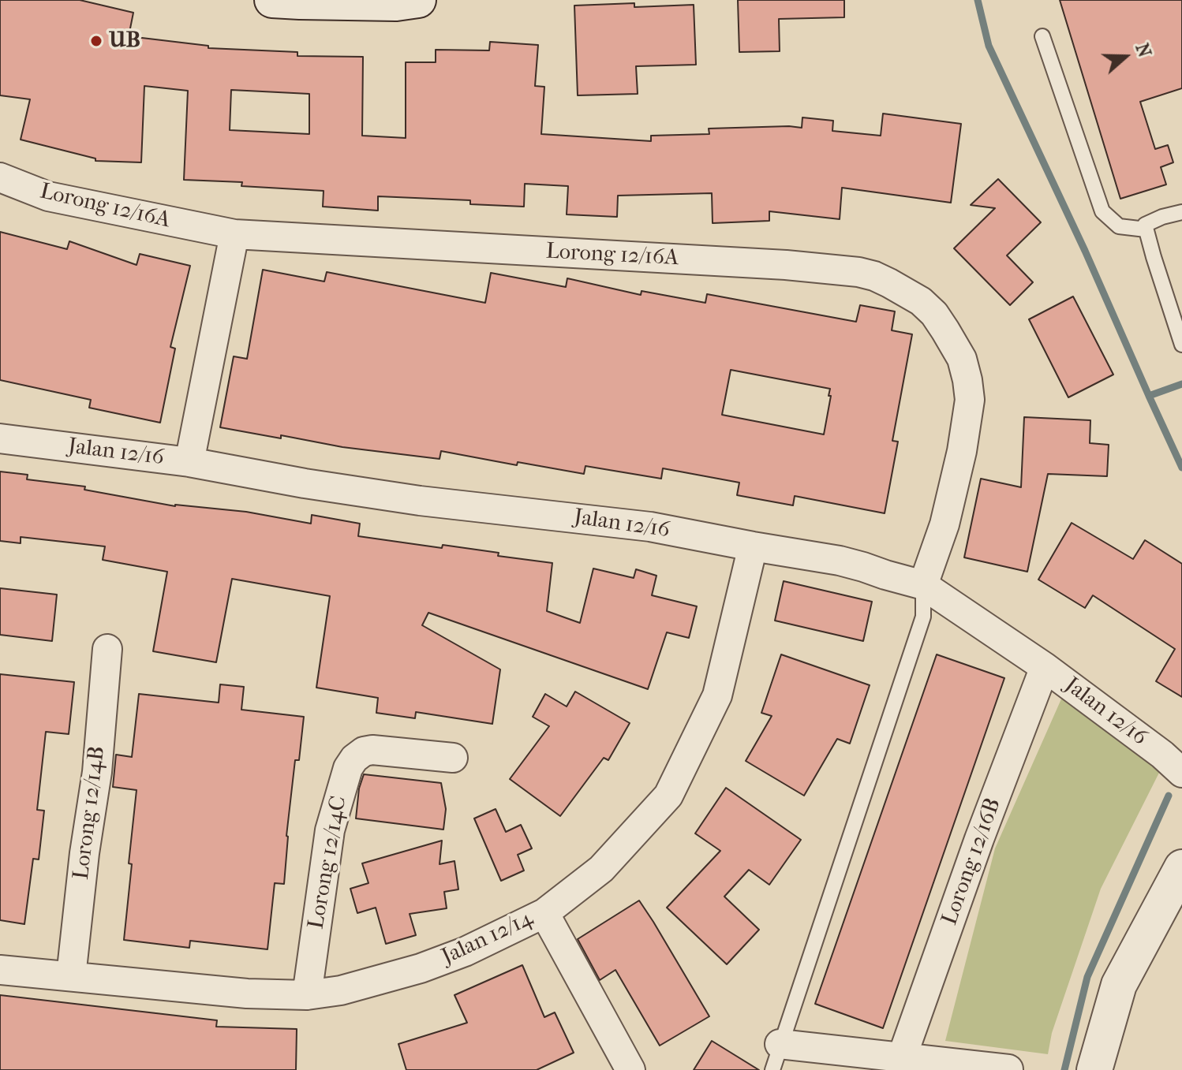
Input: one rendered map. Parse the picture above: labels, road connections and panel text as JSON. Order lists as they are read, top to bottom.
{
  "streets": {
    "street": [
      "Lorong 12/16A",
      "Jalan 12/16",
      "Lorong 12/14B",
      "Lorong 12/16B",
      "Lorong 12/14C",
      "Jalan 12/14"
    ]
  },
  "crossings": [
    ["Lorong 12/16A", "Jalan 12/16"],
    ["Jalan 12/16", "Lorong 12/16B"],
    ["Jalan 12/16", "Jalan 12/14"],
    ["Lorong 12/14B", "Jalan 12/14"],
    ["Lorong 12/14C", "Jalan 12/14"]
  ],
  "places": ["UB"],
  "north": "right"
}
